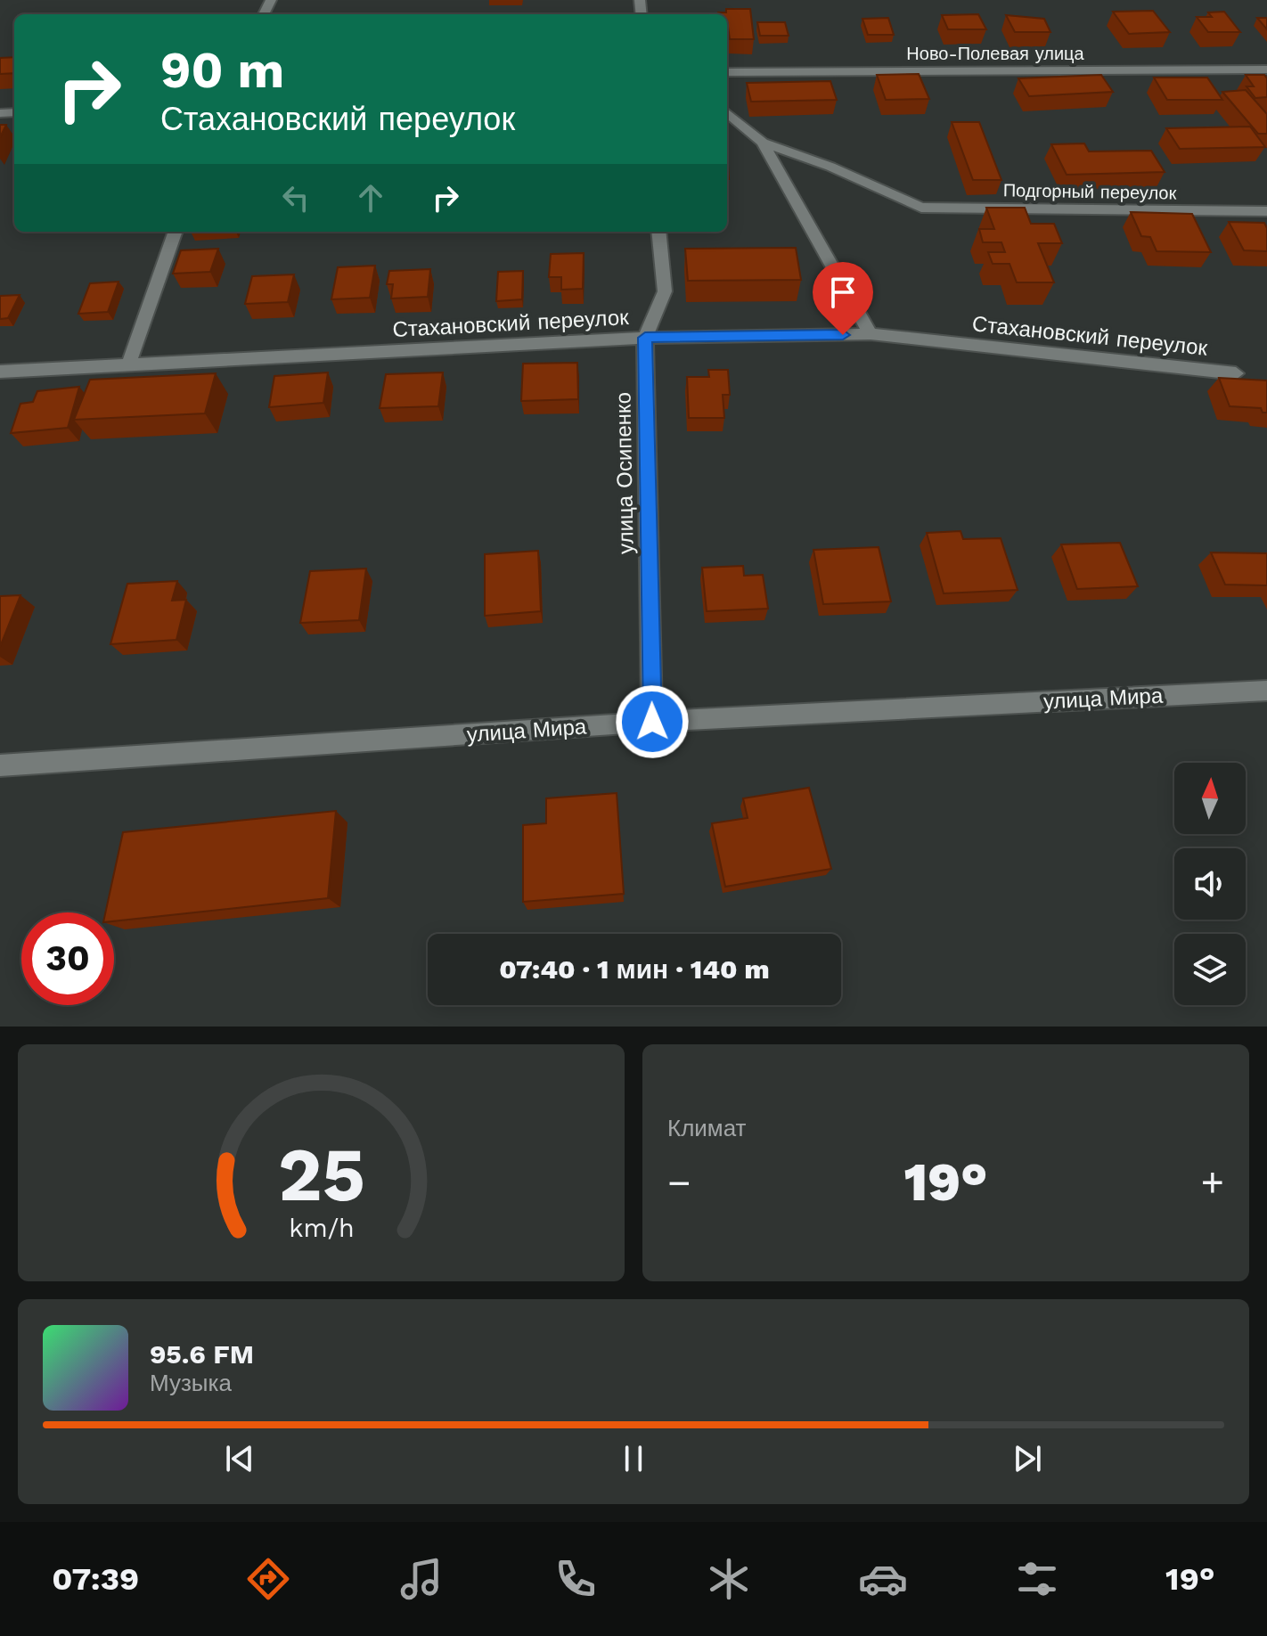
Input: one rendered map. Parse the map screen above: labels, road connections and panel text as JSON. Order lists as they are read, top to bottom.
{
  "streets": {
    "street": [
      "Ново-Полевая улица",
      "Подгорный переулок",
      "Стахановский переулок",
      "улица Осипенко",
      "улица Мира"
    ]
  },
  "crossings": [
    ["Стахановский переулок", "улица Осипенко"],
    ["улица Осипенко", "улица Мира"]
  ],
  "north": "top",
  "page": {
    "turn": ["90 m", "Стахановский переулок"],
    "limit": "30",
    "trip": "07:40 · 1 мин · 140 m",
    "tile": "Климат",
    "heat": ["−", "19°", "+"],
    "song": ["95.6 FM", "Музыка"],
    "tabs": ["07:39", "19°"],
    "gauge": ["25", "km/h"]
  }
}
